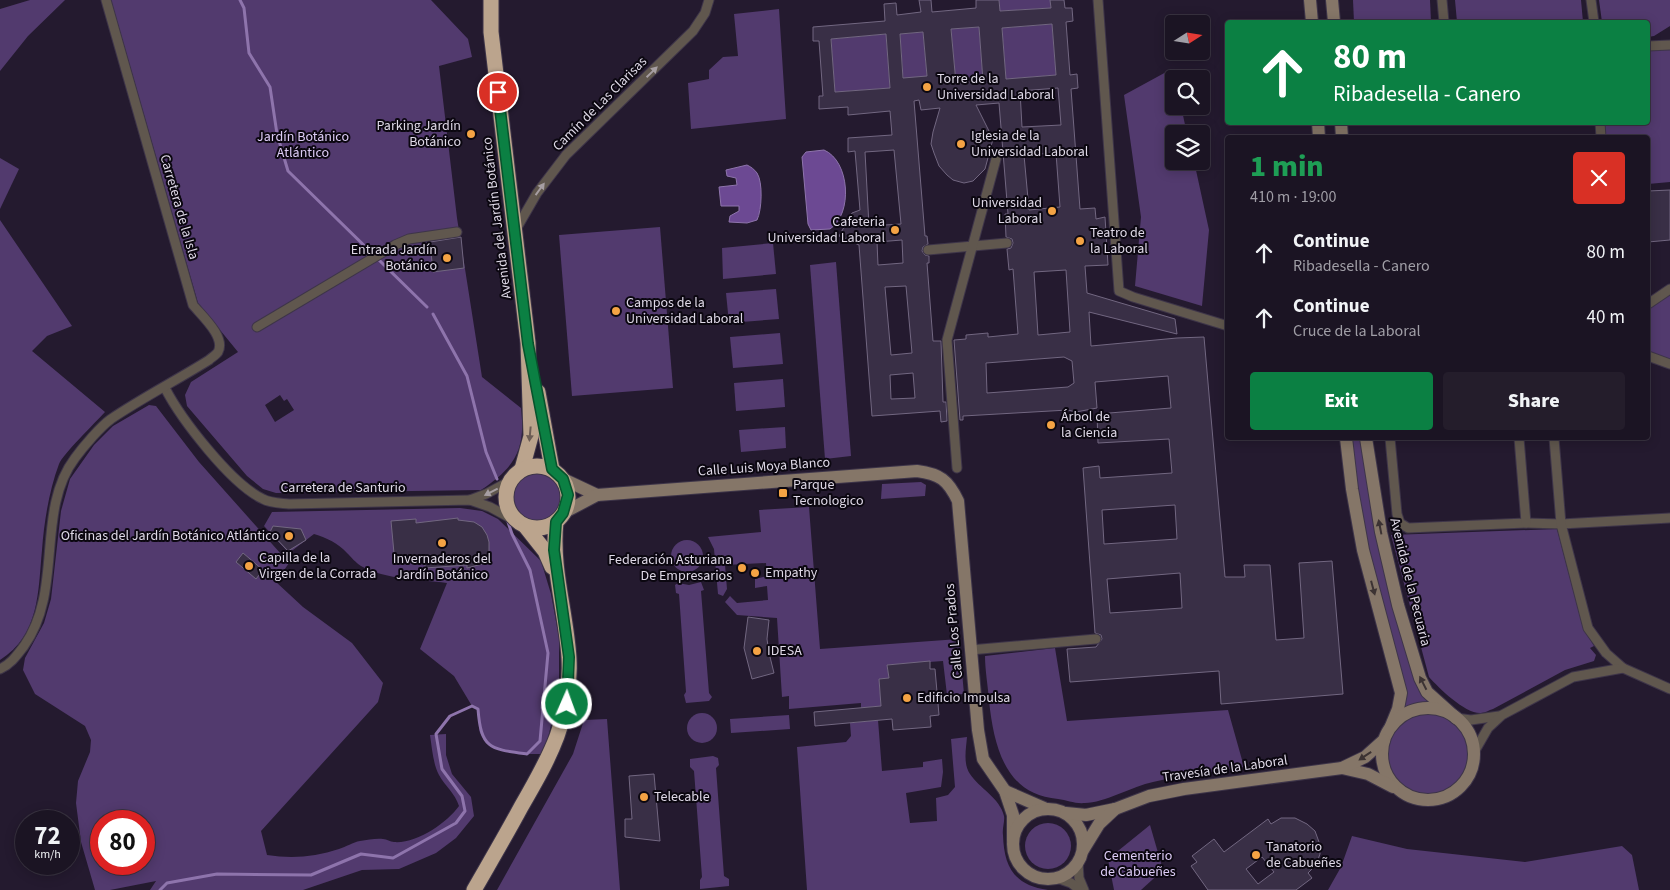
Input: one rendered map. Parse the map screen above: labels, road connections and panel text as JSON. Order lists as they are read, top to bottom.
{
  "streets": {
    "highway": ["Avenida del Jardín Botánico"],
    "street": [
      "Camín de Las Clarisas",
      "Carretera de la Isla",
      "Calle Luis Moya Blanco",
      "Carretera de Santurio",
      "Avenida de la Pecuaria",
      "Calle Los Prados",
      "Travesía de la Laboral"
    ]
  },
  "crossings": [
    ["Camín de Las Clarisas", "Avenida del Jardín Botánico"],
    ["Carretera de la Isla", "Carretera de Santurio"],
    ["Avenida del Jardín Botánico", "Calle Luis Moya Blanco"],
    ["Avenida del Jardín Botánico", "Carretera de Santurio"],
    ["Calle Luis Moya Blanco", "Carretera de Santurio"],
    ["Calle Luis Moya Blanco", "Calle Los Prados"],
    ["Avenida de la Pecuaria", "Travesía de la Laboral"],
    ["Calle Los Prados", "Travesía de la Laboral"]
  ],
  "one_way": ["Camín de Las Clarisas"],
  "parks": ["Jardín Botánico Atlántico", "Cementerio de Cabueñes"],
  "places": {
    "other": [
      "Torre de la Universidad Laboral",
      "Parking Jardín Botánico",
      "Iglesia de la Universidad Laboral",
      "Universidad Laboral",
      "Cafeteria Universidad Laboral",
      "Teatro de la Laboral",
      "Entrada Jardín Botánico",
      "Campos de la Universidad Laboral",
      "Árbol de la Ciencia",
      "Oficinas del Jardín Botánico Atlántico",
      "Invernaderos del Jardín Botánico",
      "Capilla de la Virgen de la Corrada",
      "Federación Asturiana De Empresarios",
      "Empathy",
      "IDESA",
      "Edificio Impulsa",
      "Telecable",
      "Tanatorio de Cabueñes"
    ],
    "transit": ["Parque Tecnologico"]
  },
  "north": "right",
  "page": {
    "turn": ["80 m", "Ribadesella - Canero"],
    "heading": ["1 min", "410 m · 19:00"],
    "list": [
      {
        "name": "Continue",
        "note": "Ribadesella - Canero",
        "value": "80 m"
      },
      {
        "name": "Continue",
        "note": "Cruce de la Laboral",
        "value": "40 m"
      }
    ],
    "buttons": ["Exit", "Share"],
    "speed": "72 km/h",
    "limit": "80"
  }
}
